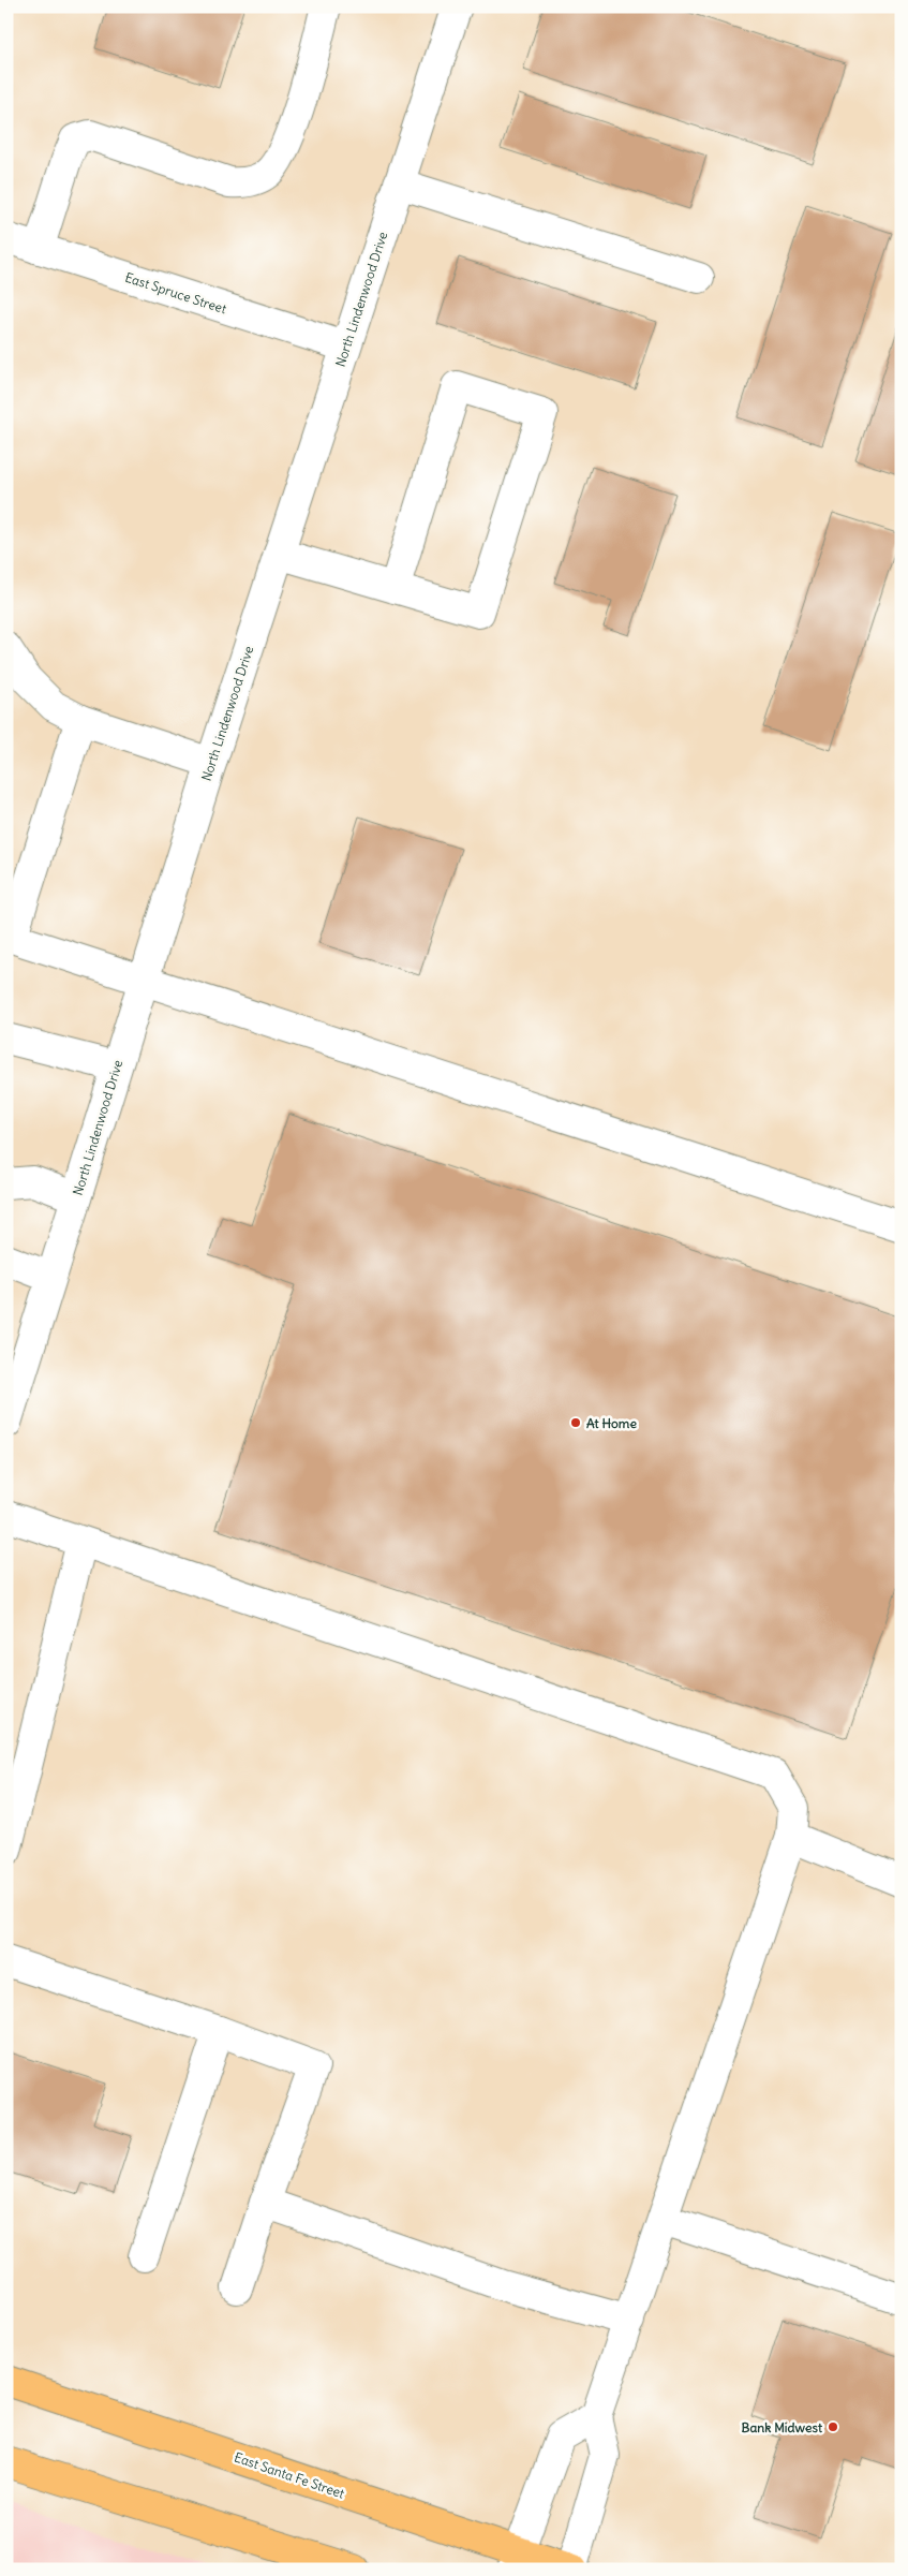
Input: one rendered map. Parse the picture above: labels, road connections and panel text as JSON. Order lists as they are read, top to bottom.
{
  "streets": {
    "main road": ["East Santa Fe Street"],
    "street": ["East Spruce Street", "North Lindenwood Drive"]
  },
  "crossings": [
    ["East Spruce Street", "North Lindenwood Drive"]
  ],
  "places": ["At Home", "Bank Midwest"]
}
